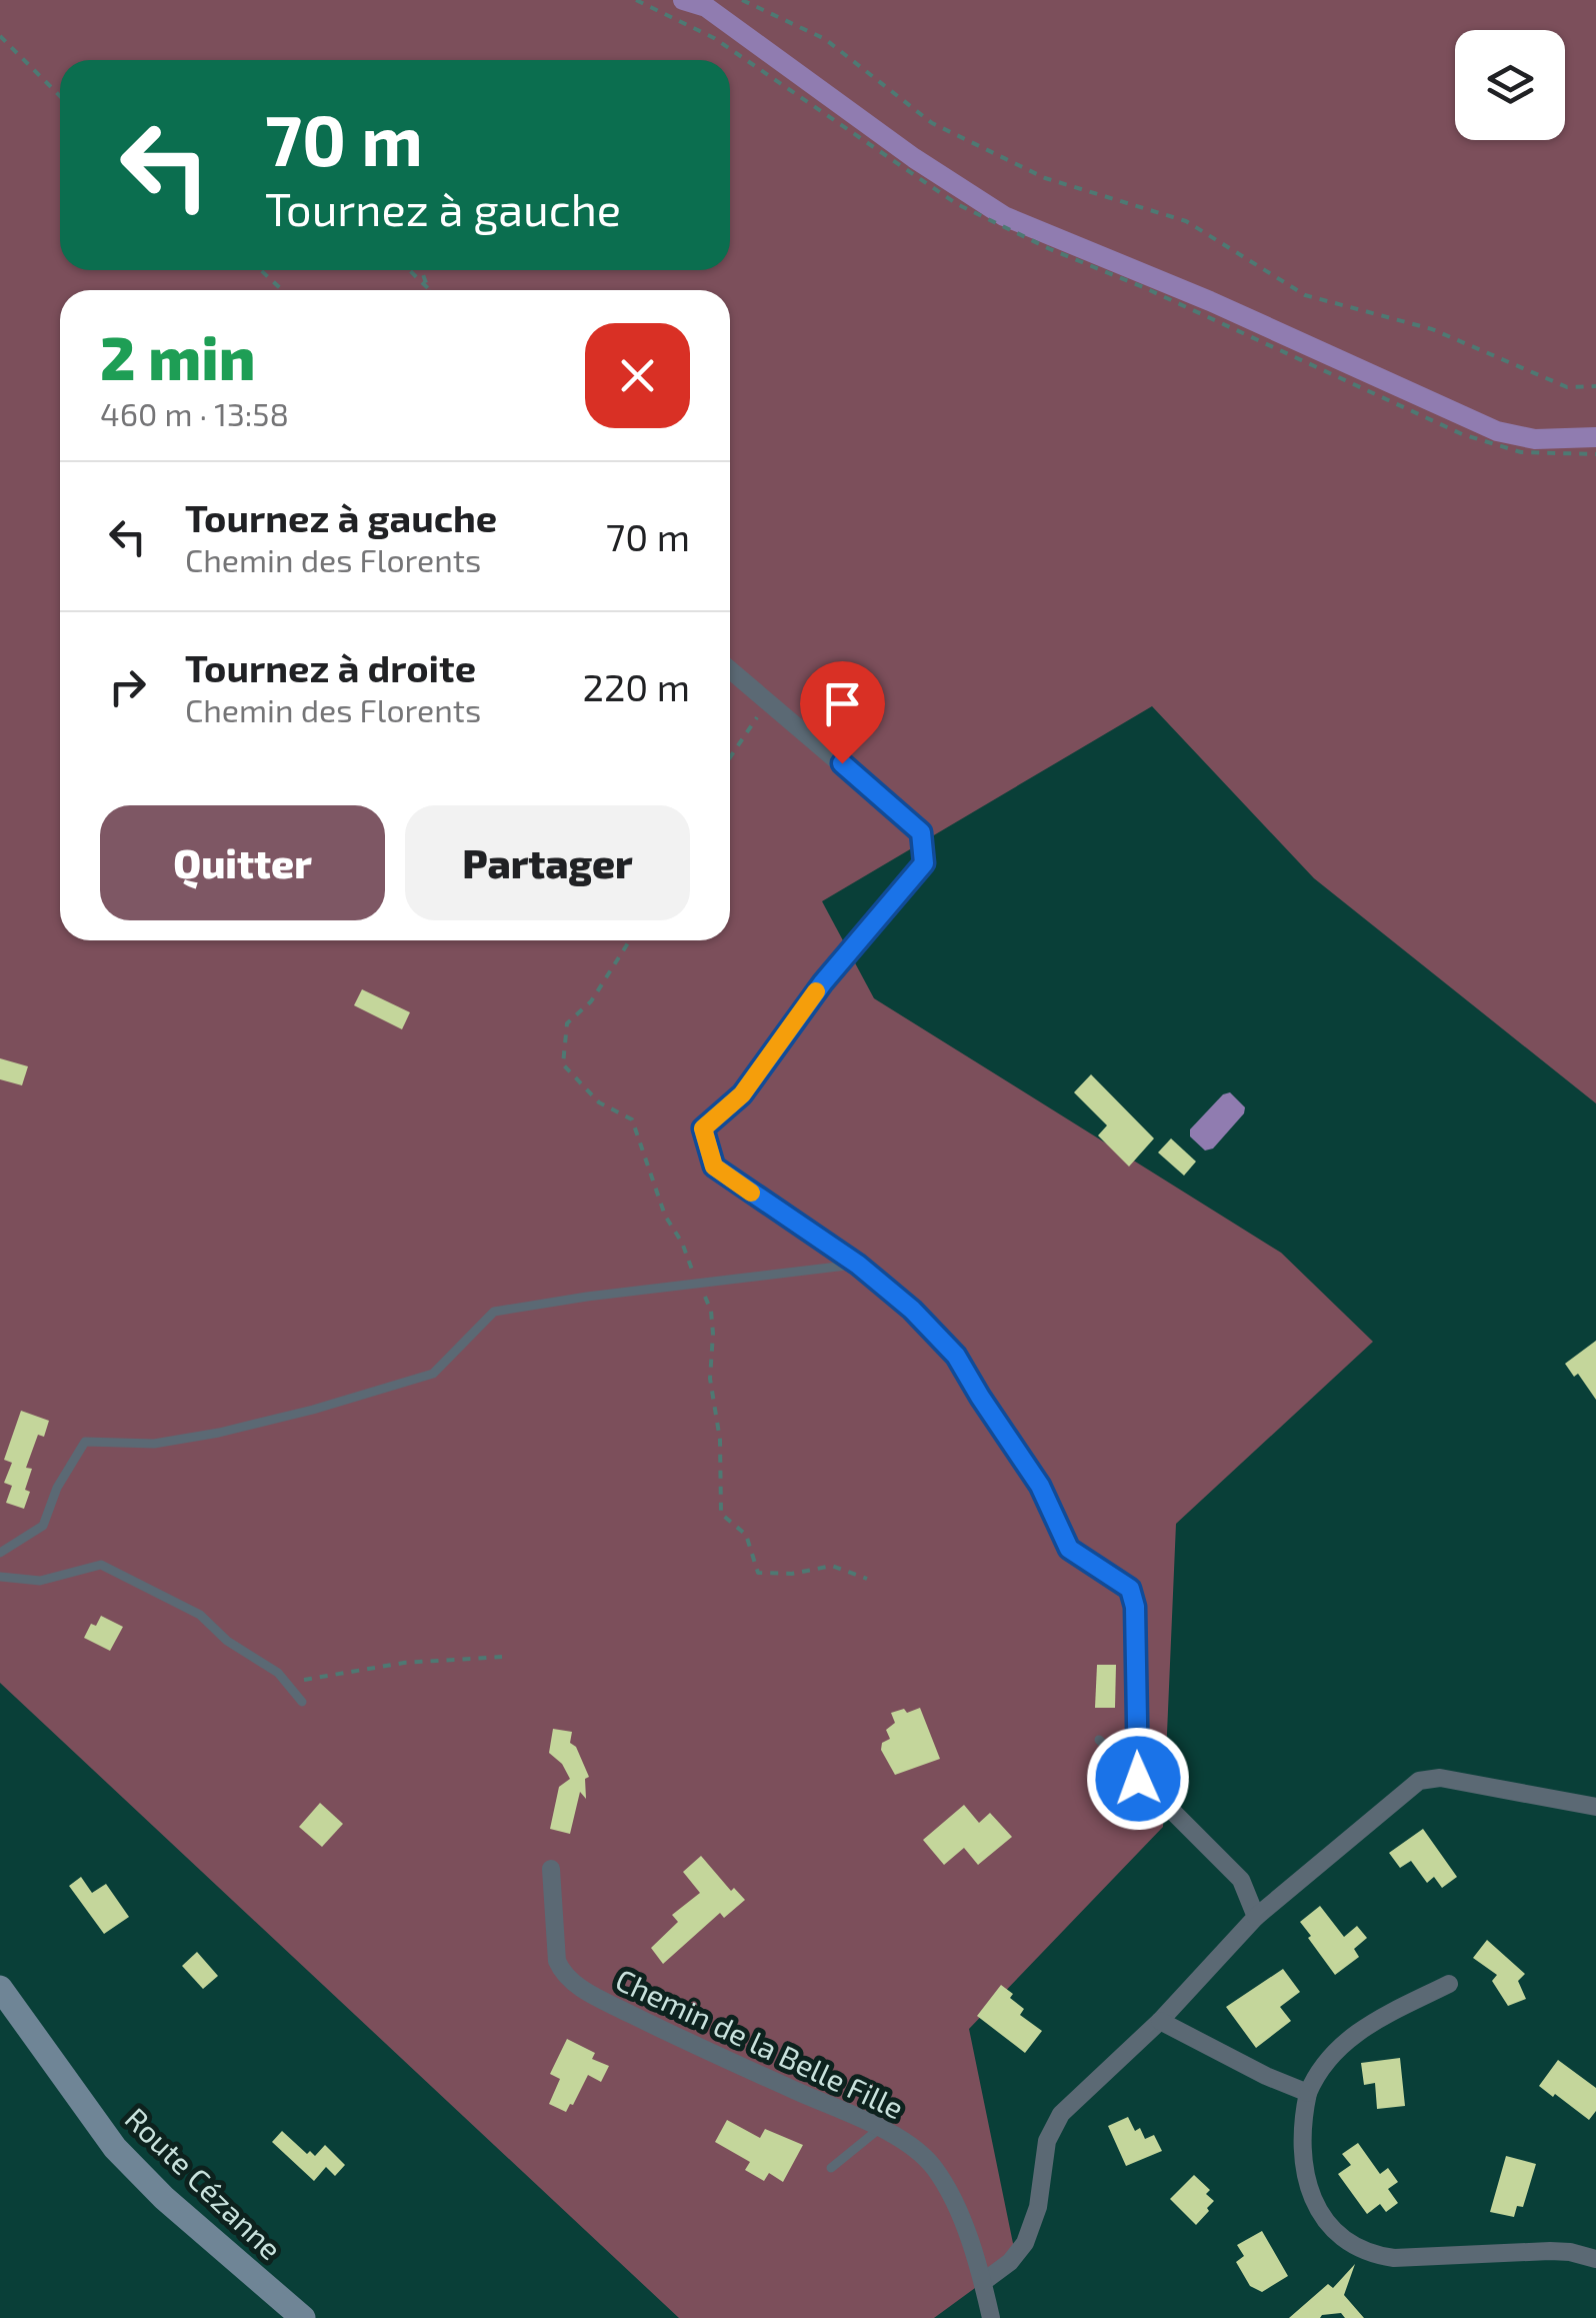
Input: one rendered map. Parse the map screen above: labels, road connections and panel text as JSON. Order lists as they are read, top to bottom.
{
  "streets": {
    "street": ["Chemin de la Belle Fille", "Route Cézanne"]
  },
  "page": {
    "turn": ["70 m", "Tournez à gauche"],
    "heading": ["2 min", "460 m · 13:58"],
    "list": [
      {
        "name": "Tournez à gauche",
        "note": "Chemin des Florents",
        "value": "70 m"
      },
      {
        "name": "Tournez à droite",
        "note": "Chemin des Florents",
        "value": "220 m"
      }
    ],
    "buttons": ["Quitter", "Partager"]
  }
}
